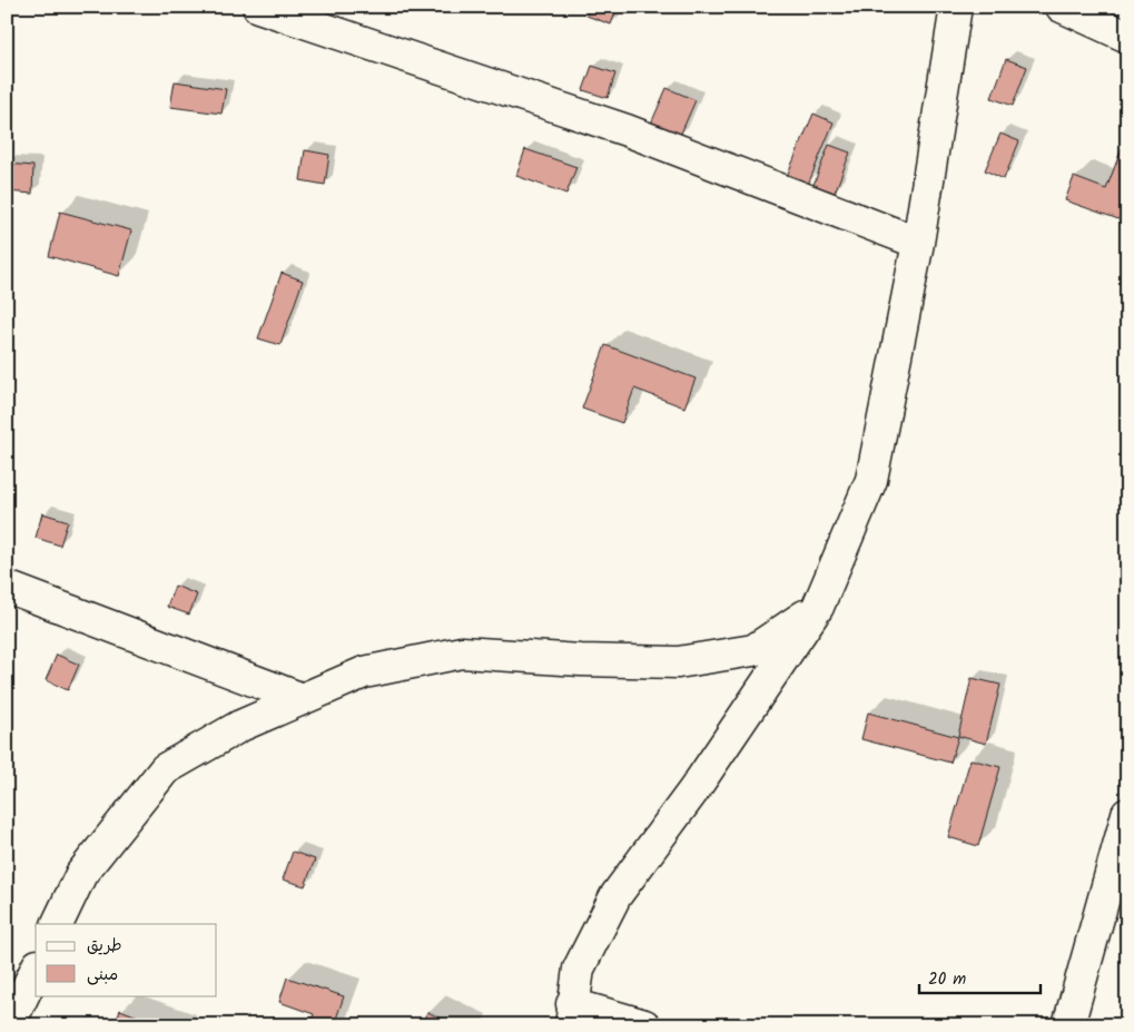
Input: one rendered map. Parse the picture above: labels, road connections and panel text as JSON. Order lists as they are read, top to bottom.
{
  "legend": ["طريق", "مبنى"],
  "scale_bar": "20 m"
}
